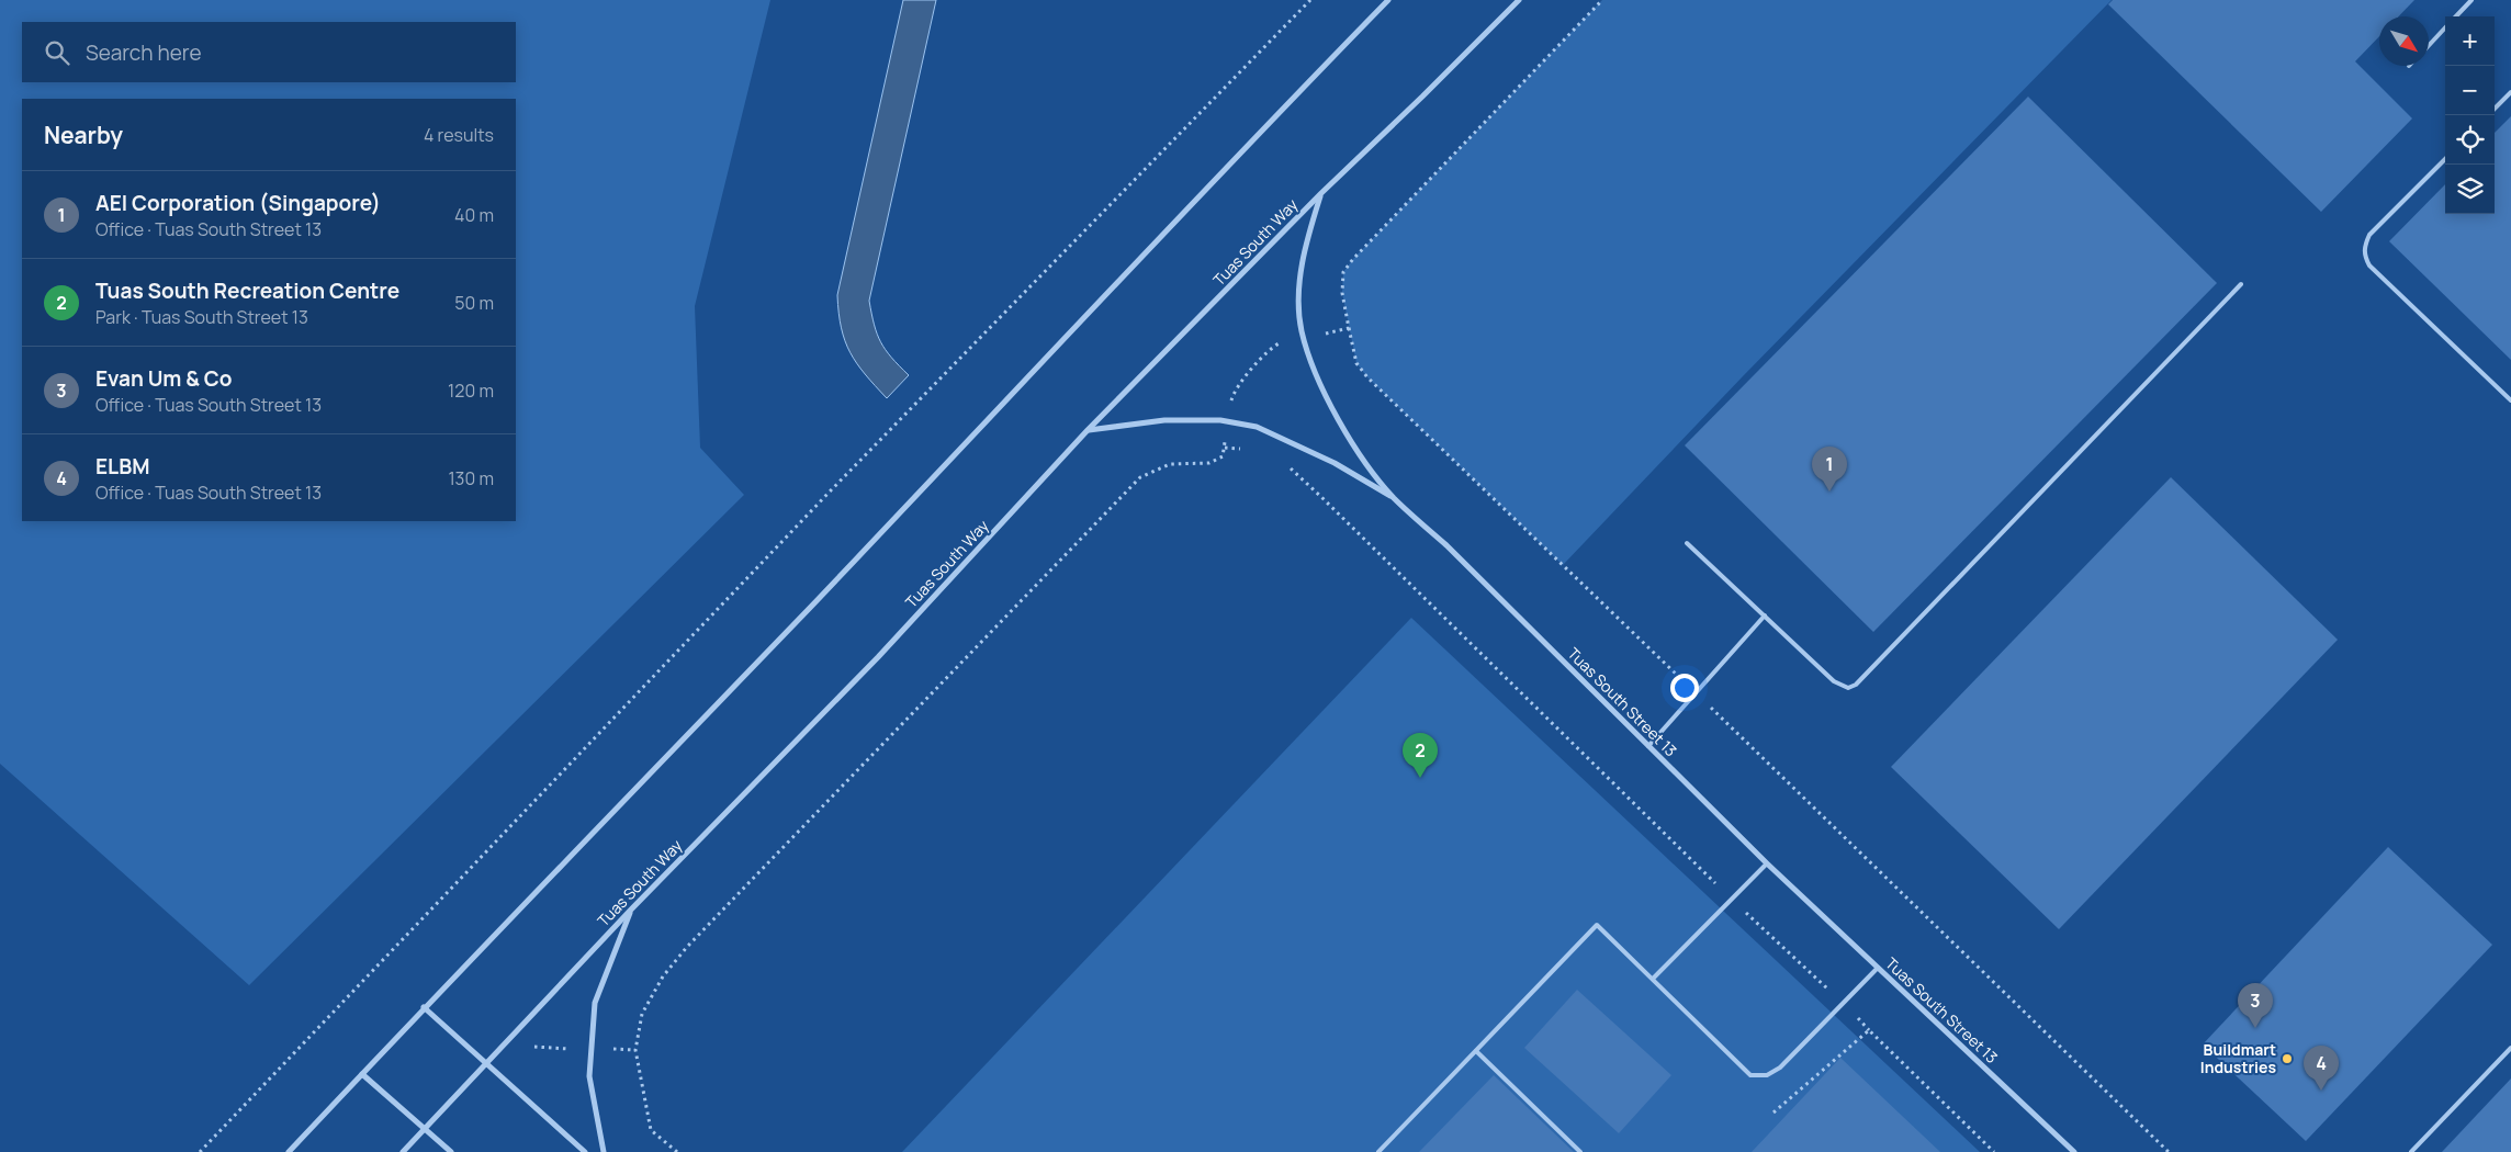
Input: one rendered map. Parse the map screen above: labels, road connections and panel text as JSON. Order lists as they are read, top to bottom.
{
  "streets": {
    "street": ["Tuas South Way", "Tuas South Street 13"]
  },
  "crossings": [
    ["Tuas South Way", "Tuas South Street 13"]
  ],
  "places": ["Buildmart Industries"],
  "north": "bottom right",
  "page": {
    "map_buttons": ["+", "−"],
    "search": "Search here",
    "heading": ["Nearby", "4 results"],
    "list": [
      {
        "mark": "1",
        "name": "AEI Corporation (Singapore)",
        "note": "Office · Tuas South Street 13",
        "value": "40 m"
      },
      {
        "mark": "2",
        "name": "Tuas South Recreation Centre",
        "note": "Park · Tuas South Street 13",
        "value": "50 m"
      },
      {
        "mark": "3",
        "name": "Evan Um & Co",
        "note": "Office · Tuas South Street 13",
        "value": "120 m"
      },
      {
        "mark": "4",
        "name": "ELBM",
        "note": "Office · Tuas South Street 13",
        "value": "130 m"
      }
    ],
    "pins": [
      "1",
      "2",
      "3",
      "4"
    ]
  }
}
